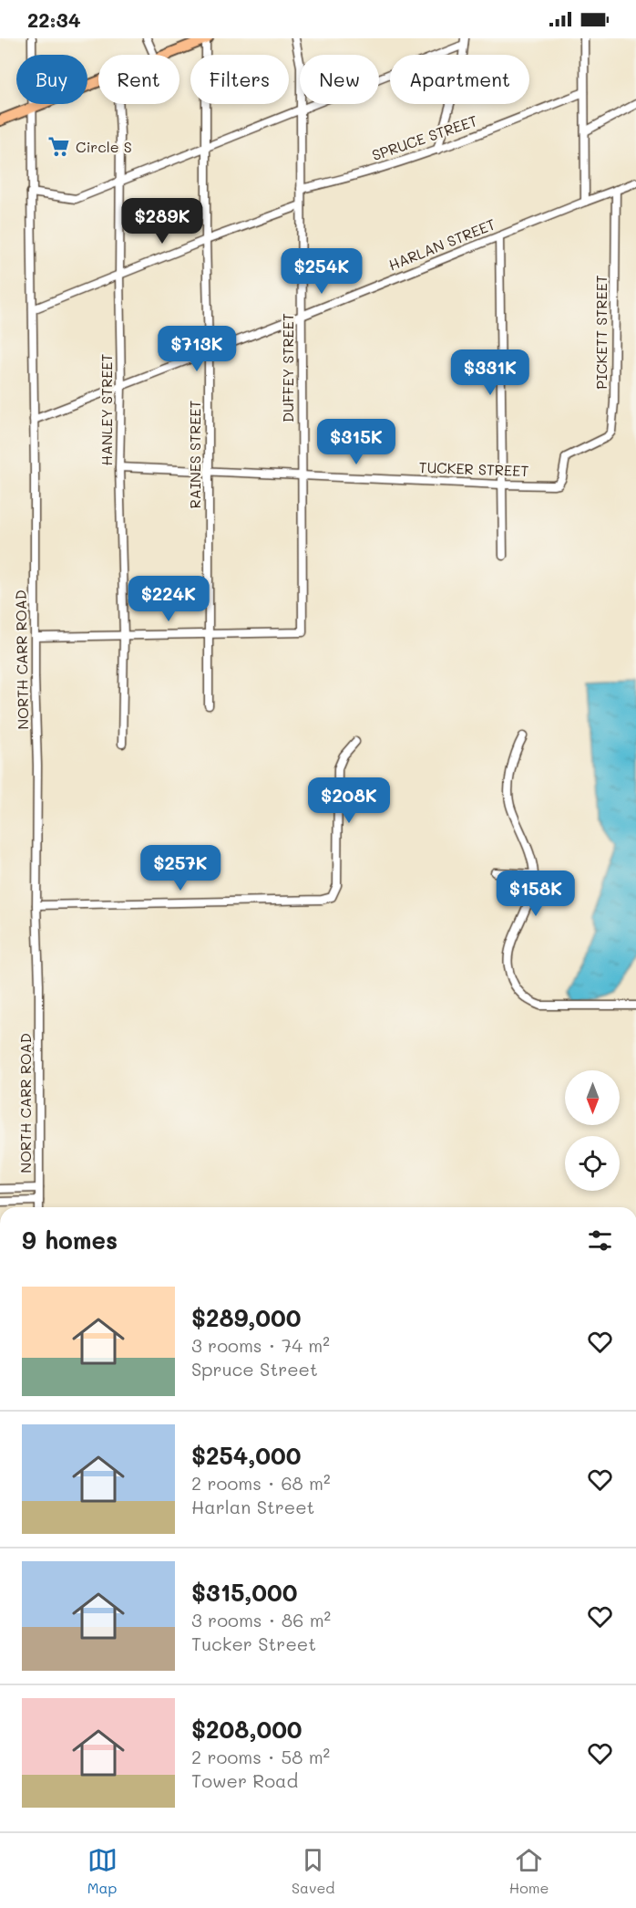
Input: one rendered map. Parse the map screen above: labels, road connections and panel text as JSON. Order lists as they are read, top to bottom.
{
  "streets": {
    "street": [
      "SPRUCE STREET",
      "HARLAN STREET",
      "PICKETT STREET",
      "DUFFEY STREET",
      "HANLEY STREET",
      "RAINES STREET",
      "TUCKER STREET",
      "NORTH CARR ROAD"
    ]
  },
  "crossings": [
    ["SPRUCE STREET", "DUFFEY STREET"],
    ["HARLAN STREET", "PICKETT STREET"],
    ["HARLAN STREET", "DUFFEY STREET"],
    ["HARLAN STREET", "HANLEY STREET"],
    ["HARLAN STREET", "RAINES STREET"],
    ["HARLAN STREET", "NORTH CARR ROAD"],
    ["PICKETT STREET", "TUCKER STREET"],
    ["DUFFEY STREET", "RAINES STREET"],
    ["DUFFEY STREET", "TUCKER STREET"],
    ["HANLEY STREET", "TUCKER STREET"],
    ["RAINES STREET", "TUCKER STREET"]
  ],
  "places": {
    "supermarket": ["Circle S"]
  },
  "north": "bottom",
  "page": {
    "status": "22:34",
    "chip": [
      "Buy",
      "Rent",
      "Filters",
      "New",
      "Apartment"
    ],
    "price": [
      "$289K",
      "$254K",
      "$713K",
      "$331K",
      "$315K",
      "$224K",
      "$208K",
      "$257K",
      "$158K"
    ],
    "heading": "9 homes",
    "list": [
      {
        "name": "$289,000",
        "note": "3 rooms · 74 m² · Spruce Street"
      },
      {
        "name": "$254,000",
        "note": "2 rooms · 68 m² · Harlan Street"
      },
      {
        "name": "$315,000",
        "note": "3 rooms · 86 m² · Tucker Street"
      },
      {
        "name": "$208,000",
        "note": "2 rooms · 58 m² · Tower Road"
      }
    ],
    "tabs": ["Map", "Saved", "Home"]
  }
}
